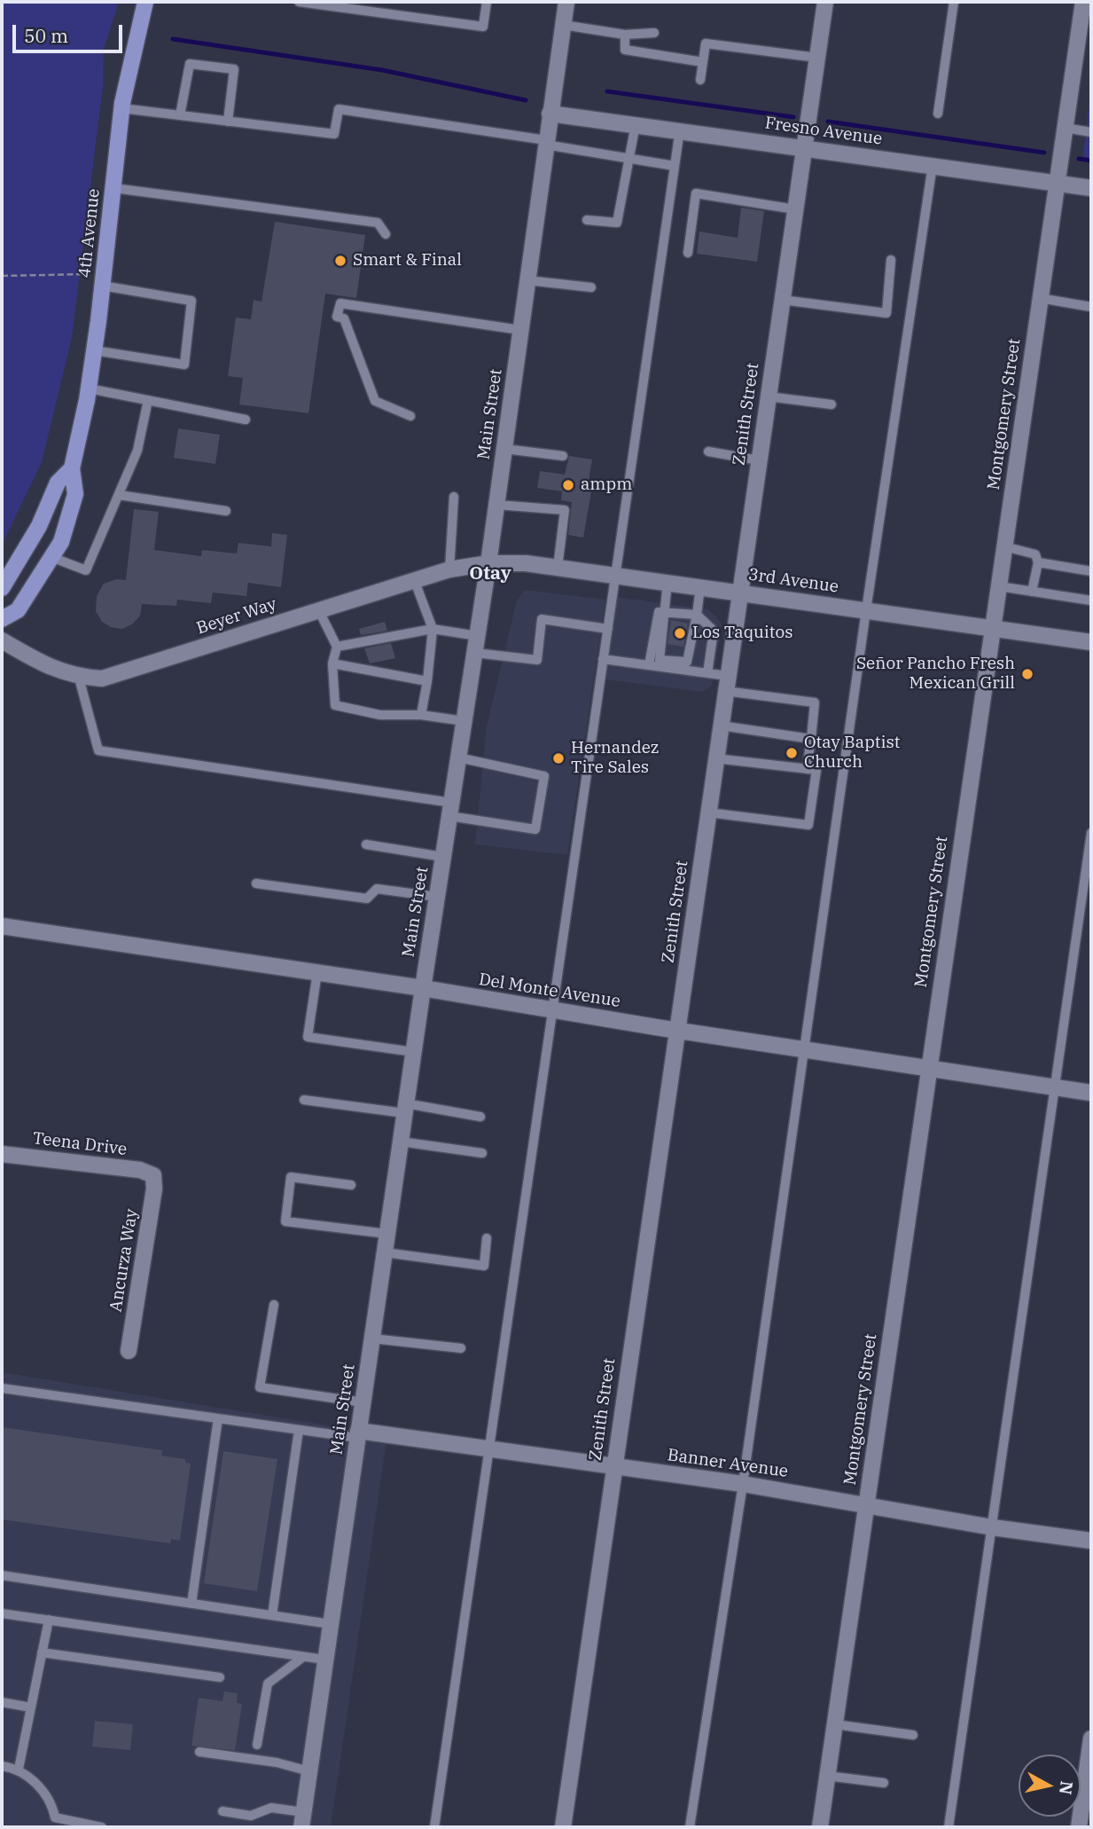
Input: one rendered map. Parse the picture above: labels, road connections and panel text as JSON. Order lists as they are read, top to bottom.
{
  "streets": {
    "main road": ["4th Avenue"],
    "street": [
      "Fresno Avenue",
      "Main Street",
      "Zenith Street",
      "Montgomery Street",
      "3rd Avenue",
      "Beyer Way",
      "Del Monte Avenue",
      "Teena Drive",
      "Ancurza Way",
      "Banner Avenue"
    ]
  },
  "crossings": [
    ["Fresno Avenue", "Main Street"],
    ["Fresno Avenue", "Zenith Street"],
    ["Fresno Avenue", "Montgomery Street"],
    ["Main Street", "3rd Avenue"],
    ["Main Street", "Beyer Way"],
    ["Main Street", "Del Monte Avenue"],
    ["Main Street", "Banner Avenue"],
    ["Zenith Street", "3rd Avenue"],
    ["Zenith Street", "Del Monte Avenue"],
    ["Zenith Street", "Banner Avenue"],
    ["Montgomery Street", "3rd Avenue"],
    ["Montgomery Street", "Del Monte Avenue"],
    ["Montgomery Street", "Banner Avenue"],
    ["3rd Avenue", "Beyer Way"],
    ["Teena Drive", "Ancurza Way"]
  ],
  "districts": ["Otay"],
  "places": [
    "Smart & Final",
    "ampm",
    "Los Taquitos",
    "Señor Pancho Fresh Mexican Grill",
    "Otay Baptist Church",
    "Hernandez Tire Sales"
  ],
  "scale_bar": "50 m",
  "north": "right"
}
